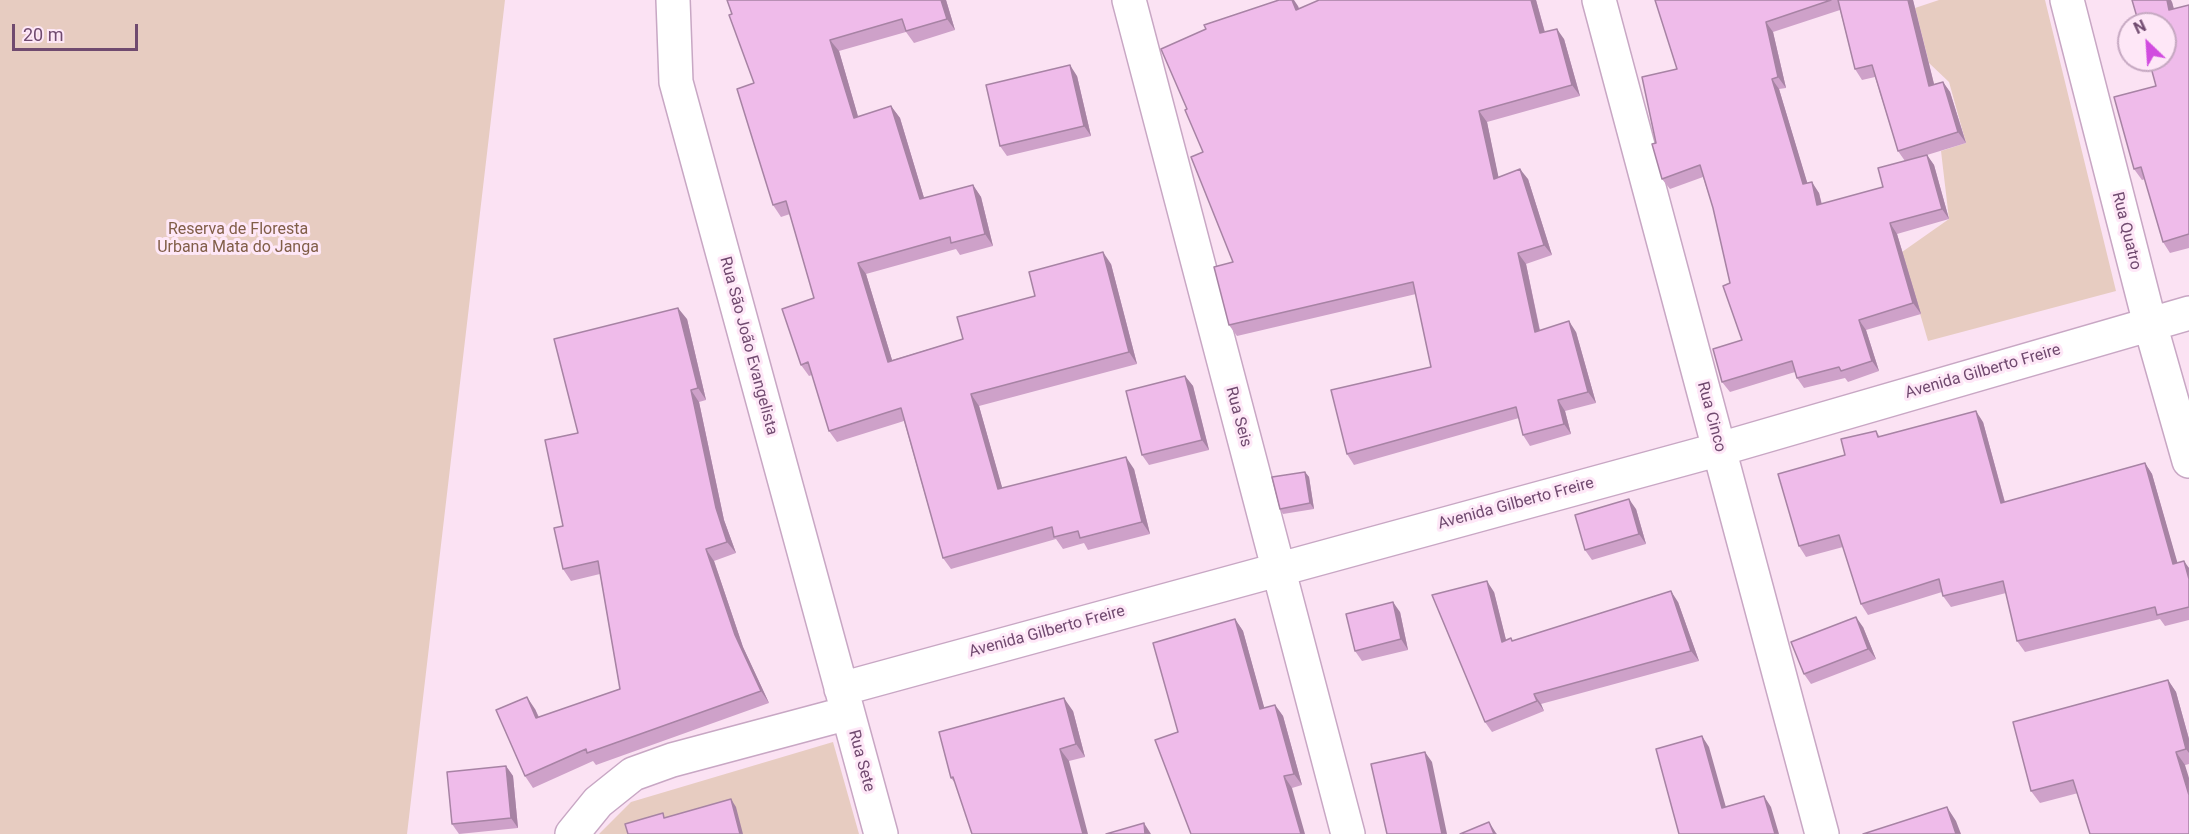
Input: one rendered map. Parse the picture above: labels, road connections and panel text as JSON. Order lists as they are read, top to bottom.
{
  "streets": {
    "street": [
      "Rua Quatro",
      "Rua São João Evangelista",
      "Avenida Gilberto Freire",
      "Rua Seis",
      "Rua Cinco",
      "Rua Sete"
    ]
  },
  "crossings": [
    ["Rua Quatro", "Avenida Gilberto Freire"],
    ["Rua São João Evangelista", "Avenida Gilberto Freire"],
    ["Rua São João Evangelista", "Rua Sete"],
    ["Avenida Gilberto Freire", "Rua Seis"],
    ["Avenida Gilberto Freire", "Rua Cinco"],
    ["Avenida Gilberto Freire", "Rua Sete"]
  ],
  "parks": ["Reserva de Floresta Urbana Mata do Janga"],
  "scale_bar": "20 m",
  "north": "top left"
}
